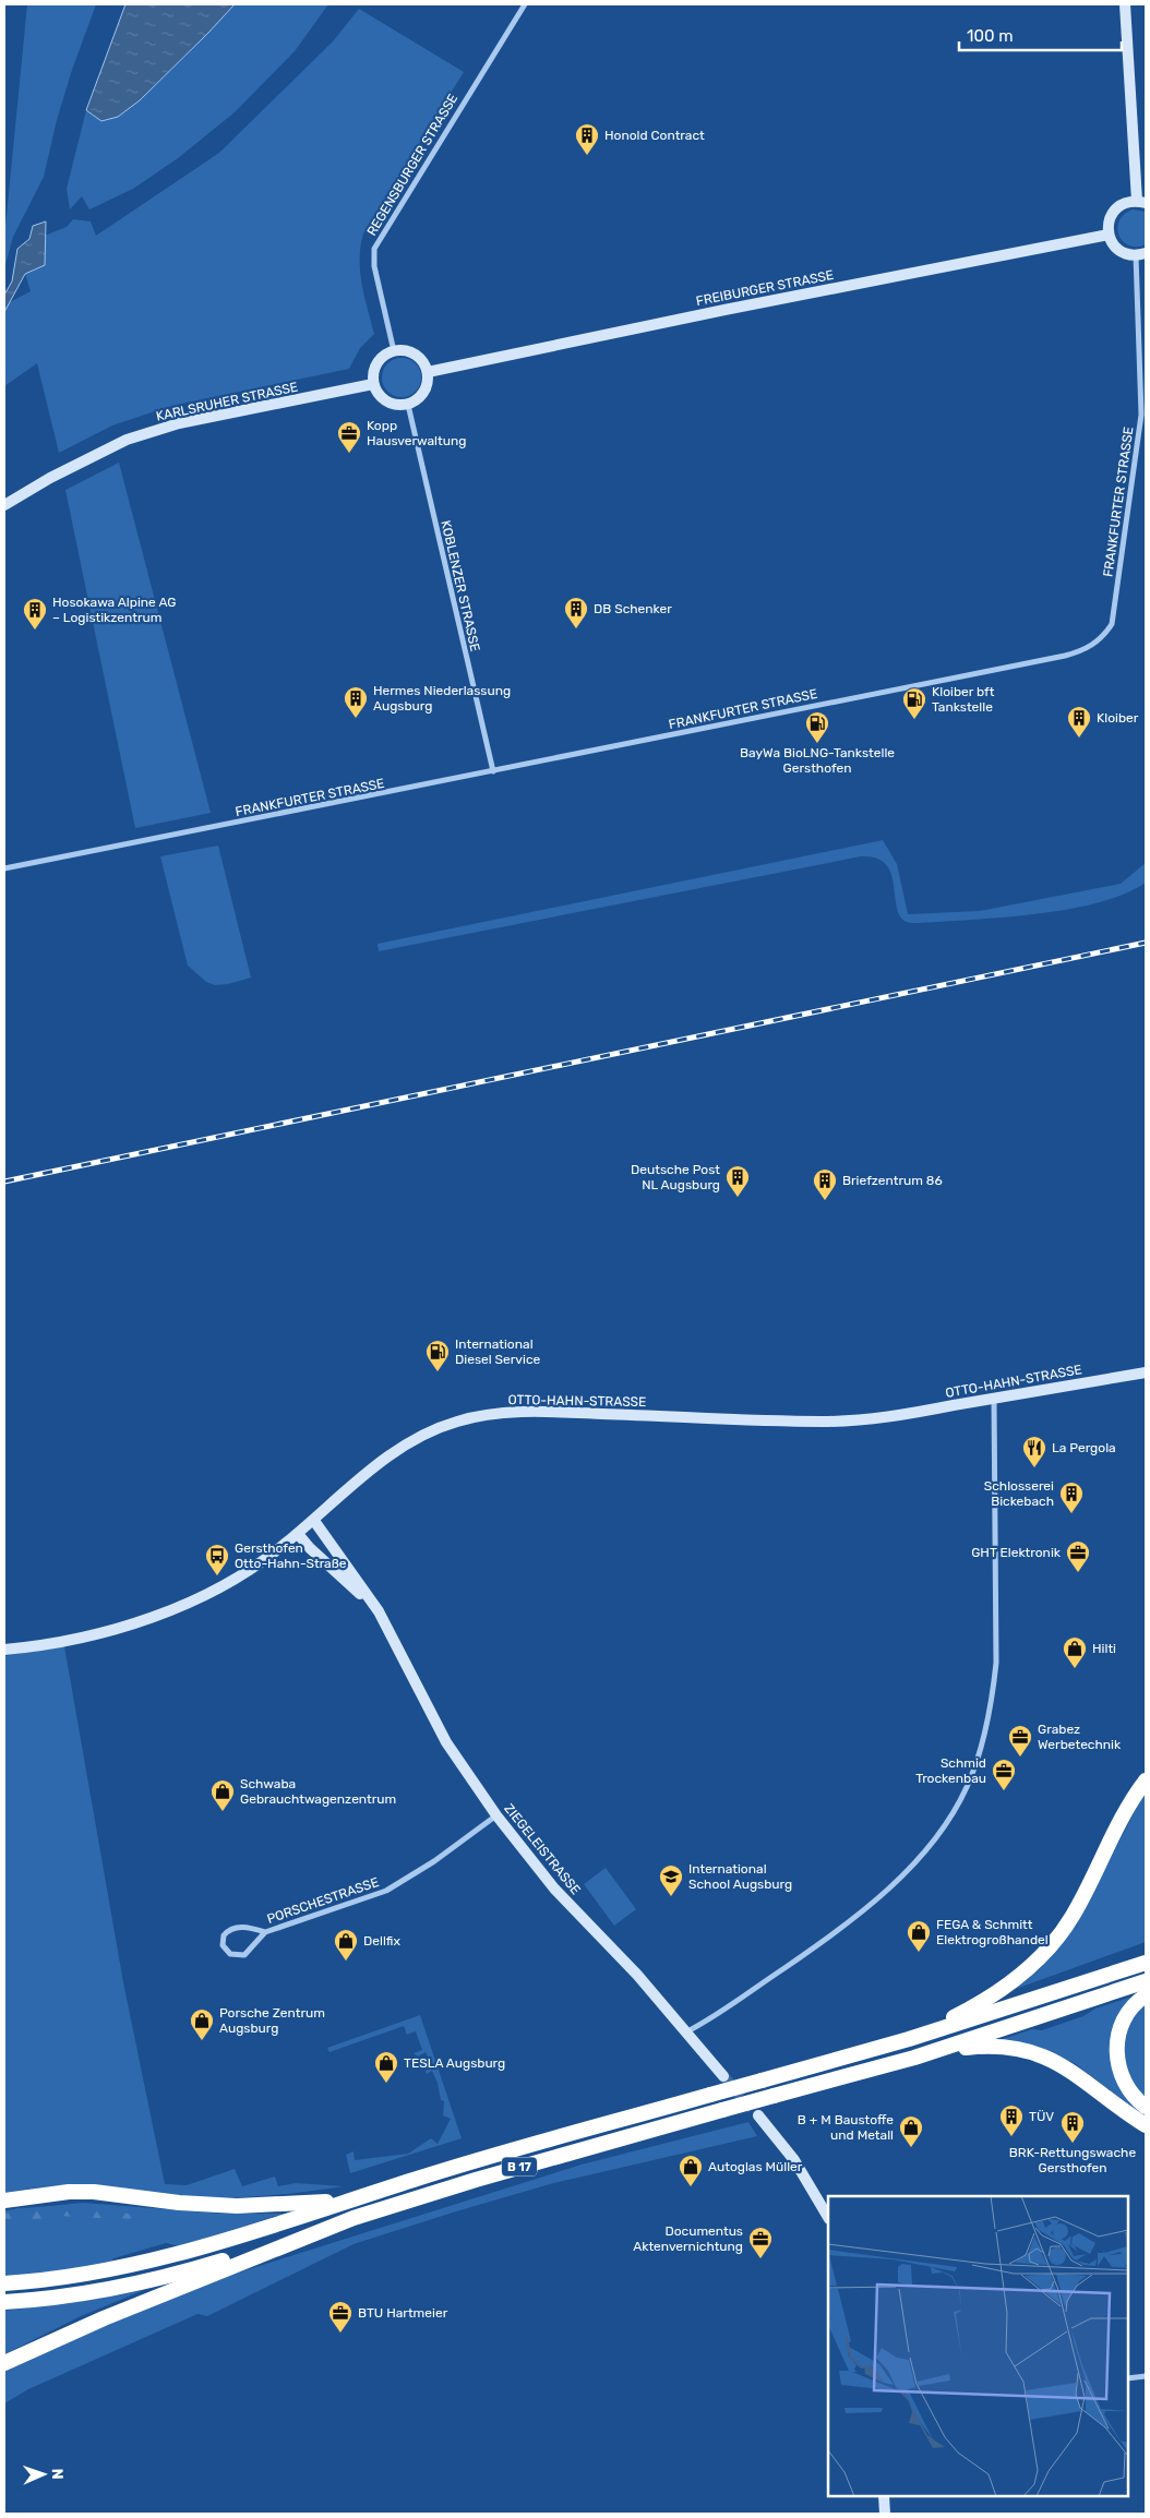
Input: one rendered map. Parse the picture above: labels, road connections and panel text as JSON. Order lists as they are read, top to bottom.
{
  "streets": {
    "highway": ["B 17"],
    "street": [
      "REGENSBURGER STRASSE",
      "FREIBURGER STRASSE",
      "KARLSRUHER STRASSE",
      "FRANKFURTER STRASSE",
      "KOBLENZER STRASSE",
      "OTTO-HAHN-STRASSE",
      "ZIEGELEISTRASSE",
      "PORSCHESTRASSE"
    ]
  },
  "crossings": [
    ["REGENSBURGER STRASSE", "FREIBURGER STRASSE"],
    ["REGENSBURGER STRASSE", "KARLSRUHER STRASSE"],
    ["REGENSBURGER STRASSE", "KOBLENZER STRASSE"],
    ["FREIBURGER STRASSE", "KARLSRUHER STRASSE"],
    ["FREIBURGER STRASSE", "KOBLENZER STRASSE"],
    ["KARLSRUHER STRASSE", "KOBLENZER STRASSE"],
    ["FRANKFURTER STRASSE", "KOBLENZER STRASSE"],
    ["OTTO-HAHN-STRASSE", "ZIEGELEISTRASSE"],
    ["ZIEGELEISTRASSE", "PORSCHESTRASSE"]
  ],
  "places": {
    "building": [
      "Honold Contract",
      "DB Schenker",
      "Hosokawa Alpine AG – Logistikzentrum",
      "Hermes Niederlassung Augsburg",
      "Kloiber",
      "Deutsche Post NL Augsburg",
      "Briefzentrum 86",
      "Schlosserei Bickebach",
      "TÜV",
      "BRK-Rettungswache Gersthofen"
    ],
    "office": [
      "Kopp Hausverwaltung",
      "GHT Elektronik",
      "Grabez Werbetechnik",
      "Schmid Trockenbau",
      "Documentus Aktenvernichtung",
      "BTU Hartmeier"
    ],
    "fuel station": ["Kloiber bft Tankstelle", "BayWa BioLNG-Tankstelle Gersthofen", "International Diesel Service"],
    "restaurant": ["La Pergola"],
    "bus stop": ["Gersthofen Otto-Hahn-Straße"],
    "shop": [
      "Hilti",
      "Schwaba Gebrauchtwagenzentrum",
      "FEGA & Schmitt Elektrogroßhandel",
      "Dellfix",
      "Porsche Zentrum Augsburg",
      "TESLA Augsburg",
      "B + M Baustoffe und Metall",
      "Autoglas Müller"
    ],
    "school or university": ["International School Augsburg"]
  },
  "scale_bar": "100 m",
  "north": "right"
}
